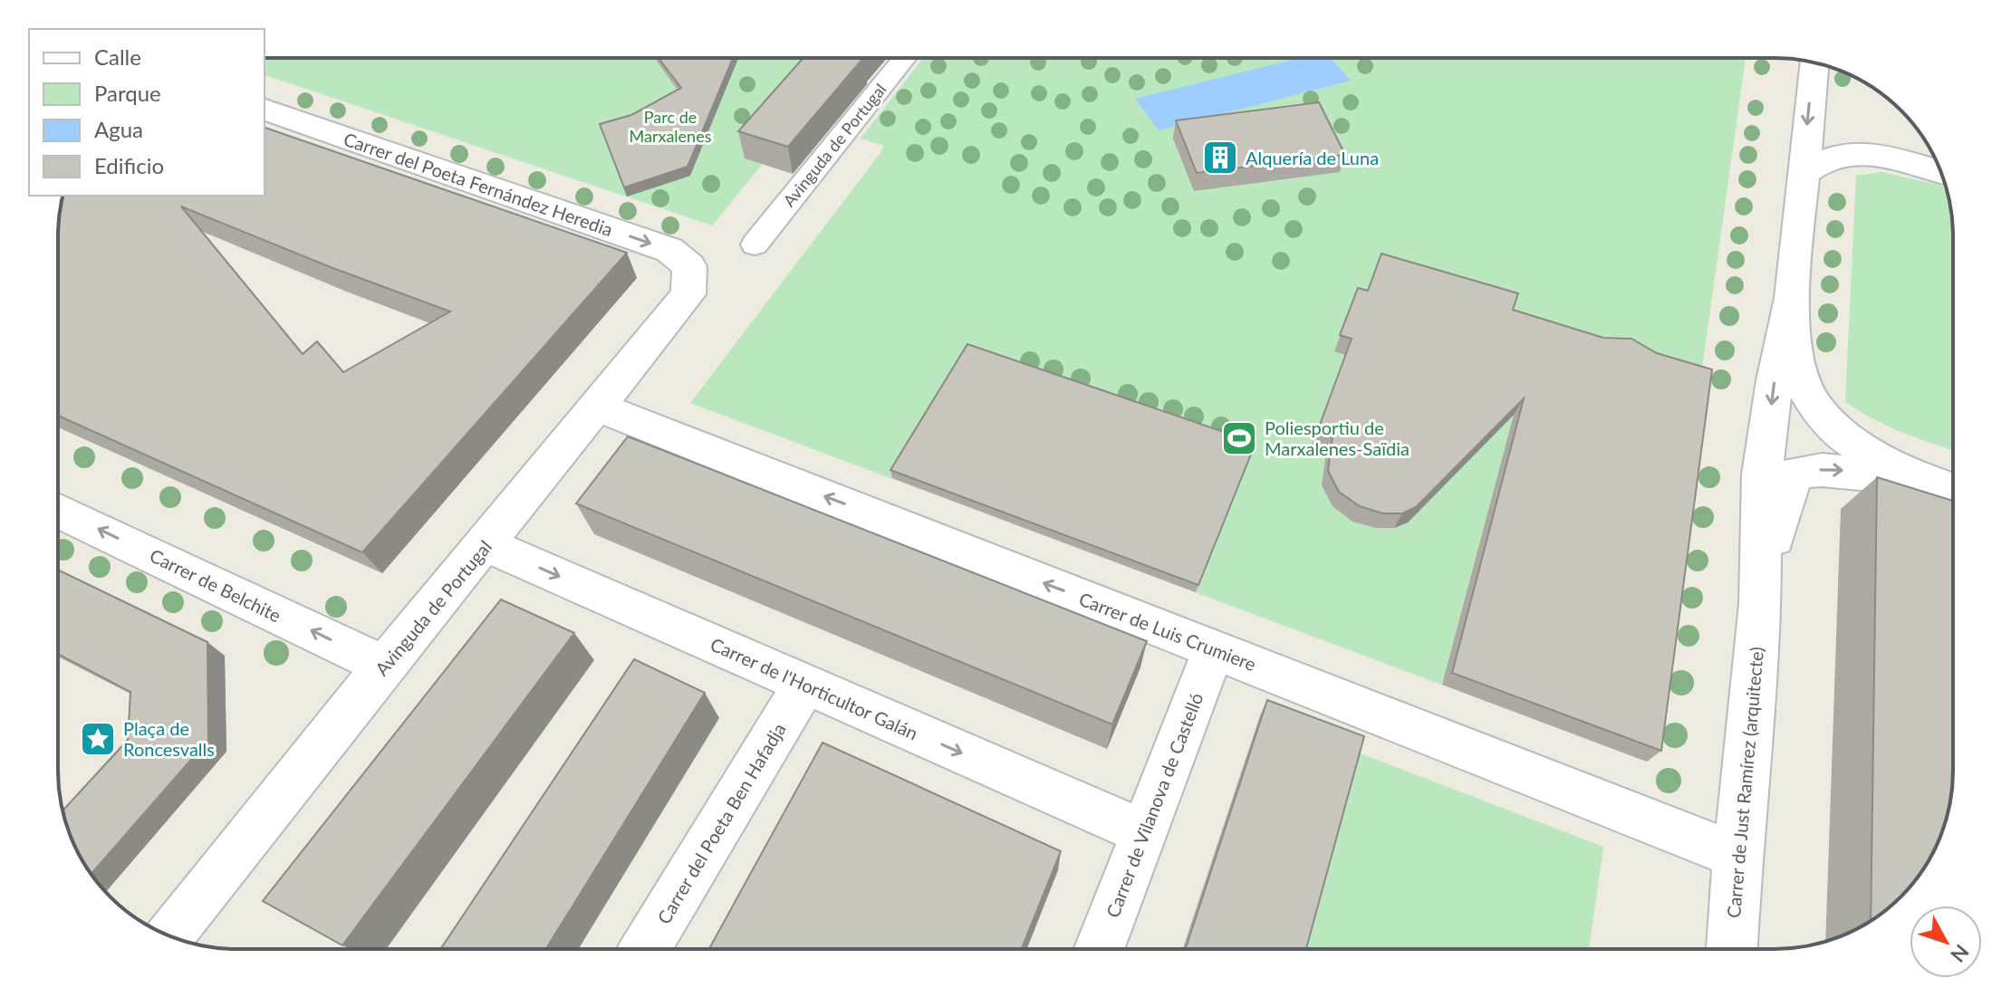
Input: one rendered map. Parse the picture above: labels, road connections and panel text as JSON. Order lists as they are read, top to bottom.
{
  "streets": {
    "street": [
      "Avinguda de Portugal",
      "Carrer del Poeta Fernández Heredia",
      "Carrer de Belchite",
      "Carrer de Luis Crumiere",
      "Carrer de l'Horticultor Galán",
      "Carrer de Just Ramírez (arquitecte)",
      "Carrer de Vilanova de Castelló",
      "Carrer del Poeta Ben Hafadja"
    ]
  },
  "crossings": [
    ["Avinguda de Portugal", "Carrer del Poeta Fernández Heredia"],
    ["Avinguda de Portugal", "Carrer de Belchite"],
    ["Avinguda de Portugal", "Carrer de Luis Crumiere"],
    ["Avinguda de Portugal", "Carrer de l'Horticultor Galán"],
    ["Carrer de Luis Crumiere", "Carrer de Just Ramírez (arquitecte)"],
    ["Carrer de Luis Crumiere", "Carrer de Vilanova de Castelló"],
    ["Carrer de l'Horticultor Galán", "Carrer de Vilanova de Castelló"],
    ["Carrer de l'Horticultor Galán", "Carrer del Poeta Ben Hafadja"]
  ],
  "one_way": [
    "Carrer del Poeta Fernández Heredia",
    "Carrer de Belchite",
    "Carrer de Luis Crumiere",
    "Carrer de l'Horticultor Galán"
  ],
  "parks": ["Parc de Marxalenes"],
  "places": {
    "building": ["Alquería de Luna"],
    "sports": ["Poliesportiu de Marxalenes-Saïdia"],
    "place": ["Plaça de Roncesvalls"]
  },
  "legend": [
    "Calle",
    "Parque",
    "Agua",
    "Edificio"
  ],
  "north": "bottom right"
}
